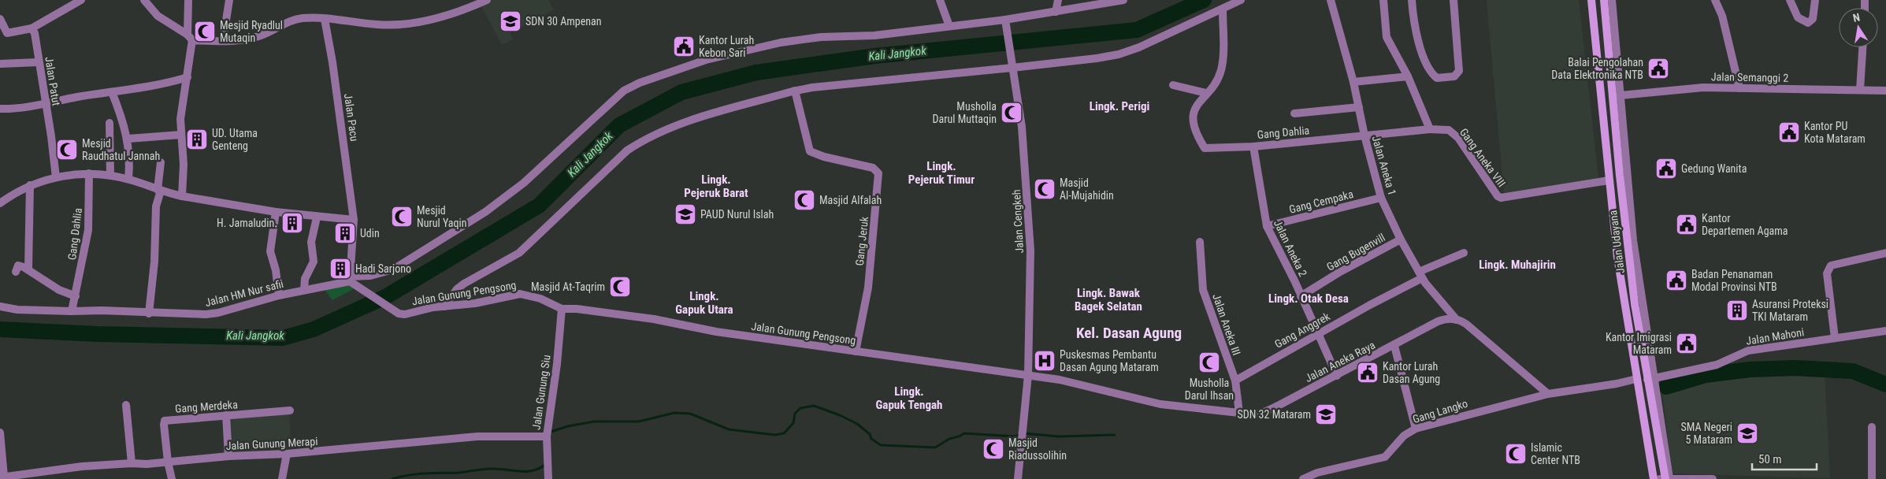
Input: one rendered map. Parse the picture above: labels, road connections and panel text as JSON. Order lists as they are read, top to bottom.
{
  "streets": {
    "main road": ["Jalan Udayana"],
    "street": [
      "Jalan Semanggi 2",
      "Jalan Patut",
      "Jalan Pacu",
      "Gang Dahlia",
      "Gang Aneka VIII",
      "Jalan Aneka 1",
      "Gang Cempaka",
      "Jalan Cengkeh",
      "Gang Jeruk",
      "Jalan Aneka 2",
      "Gang Bugenvill",
      "Jalan HM Nur safii",
      "Jalan Gunung Pengsong",
      "Jalan Aneka III",
      "Gang Anggrek",
      "Jalan Mahoni",
      "Jalan Aneka Raya",
      "Jalan Gunung Siu",
      "Gang Merdeka",
      "Gang Langko",
      "Jalan Gunung Merapi"
    ]
  },
  "crossings": [
    ["Jalan Semanggi 2", "Jalan Udayana"],
    ["Jalan Pacu", "Jalan HM Nur safii"],
    ["Jalan Pacu", "Jalan Gunung Pengsong"],
    ["Gang Dahlia", "Gang Aneka VIII"],
    ["Gang Dahlia", "Jalan Aneka 1"],
    ["Gang Dahlia", "Jalan Aneka 2"],
    ["Gang Dahlia", "Jalan HM Nur safii"],
    ["Gang Aneka VIII", "Jalan Udayana"],
    ["Jalan Aneka 1", "Gang Cempaka"],
    ["Jalan Aneka 1", "Gang Bugenvill"],
    ["Jalan Aneka 1", "Gang Anggrek"],
    ["Jalan Aneka 1", "Jalan Aneka Raya"],
    ["Gang Cempaka", "Jalan Aneka 2"],
    ["Jalan Cengkeh", "Jalan HM Nur safii"],
    ["Jalan Cengkeh", "Jalan Gunung Pengsong"],
    ["Jalan Cengkeh", "Jalan Aneka Raya"],
    ["Gang Jeruk", "Jalan Gunung Pengsong"],
    ["Jalan Udayana", "Jalan Mahoni"],
    ["Jalan Aneka 2", "Gang Bugenvill"],
    ["Jalan Aneka 2", "Gang Anggrek"],
    ["Jalan Aneka 2", "Jalan Aneka Raya"],
    ["Jalan HM Nur safii", "Jalan Gunung Pengsong"],
    ["Jalan Gunung Pengsong", "Jalan Aneka Raya"],
    ["Jalan Gunung Pengsong", "Jalan Gunung Siu"],
    ["Jalan Aneka III", "Gang Anggrek"],
    ["Jalan Aneka III", "Jalan Aneka Raya"],
    ["Jalan Gunung Siu", "Jalan Gunung Merapi"],
    ["Gang Merdeka", "Jalan Gunung Merapi"]
  ],
  "districts": [
    "Lingk. Perigi",
    "Lingk. Pejeruk Timur",
    "Lingk. Pejeruk Barat",
    "Lingk. Muhajirin",
    "Lingk. Bawak Bagek Selatan",
    "Lingk. Gapuk Utara",
    "Lingk. Otak Desa",
    "Kel. Dasan Agung",
    "Lingk. Gapuk Tengah"
  ],
  "water": ["Kali Jangkok"],
  "places": {
    "school or university": [
      "SDN 30 Ampenan",
      "PAUD Nurul Islah",
      "SDN 32 Mataram",
      "SMA Negeri 5 Mataram"
    ],
    "mosque": [
      "Mesjid Ryadlul Mutaqin",
      "Musholla Darul Muttaqin",
      "Mesjid Raudhatul Jannah",
      "Masjid Al-Mujahidin",
      "Masjid Alfalah",
      "Mesjid Nurul Yaqin",
      "Masjid At-Taqrim",
      "Musholla Darul Ihsan",
      "Masjid Riadussolihin",
      "Islamic Center NTB"
    ],
    "public building": [
      "Kantor Lurah Kebon Sari",
      "Balai Pengolahan Data Elektronika NTB",
      "Kantor PU Kota Mataram",
      "Gedung Wanita",
      "Kantor Departemen Agama",
      "Badan Penanaman Modal Provinsi NTB",
      "Kantor Imigrasi Mataram",
      "Kantor Lurah Dasan Agung"
    ],
    "building": [
      "UD. Utama Genteng",
      "H. Jamaludin.",
      "Udin",
      "Hadi Sarjono",
      "Asuransi Proteksi TKI Mataram"
    ],
    "hospital": ["Puskesmas Pembantu Dasan Agung Mataram"]
  },
  "scale_bar": "50 m",
  "north": "top"
}
